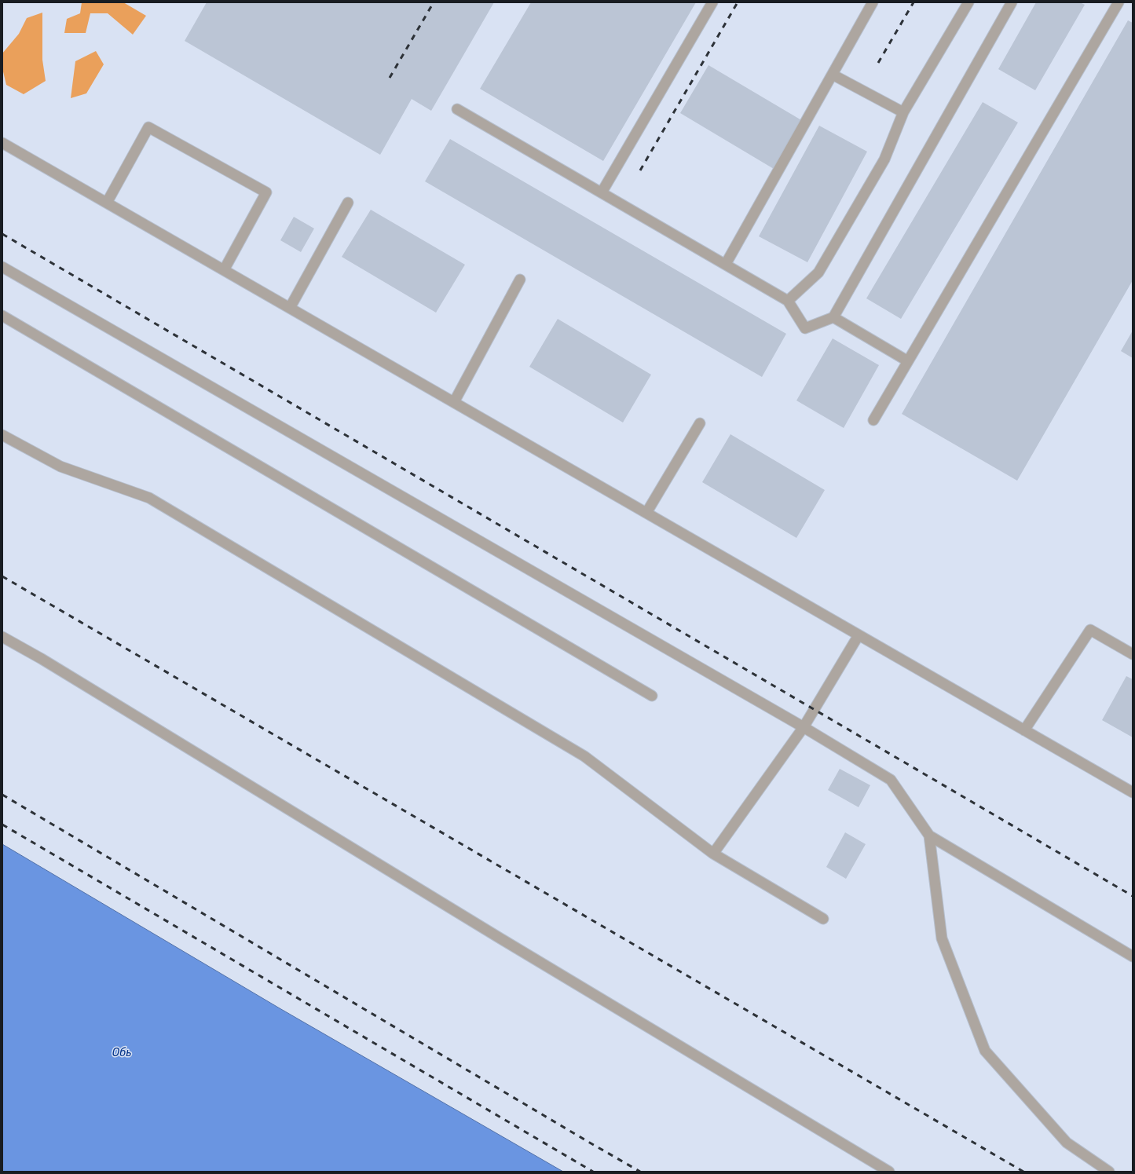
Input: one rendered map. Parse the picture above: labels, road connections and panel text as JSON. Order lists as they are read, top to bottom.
{
  "water": ["Обь"]
}
